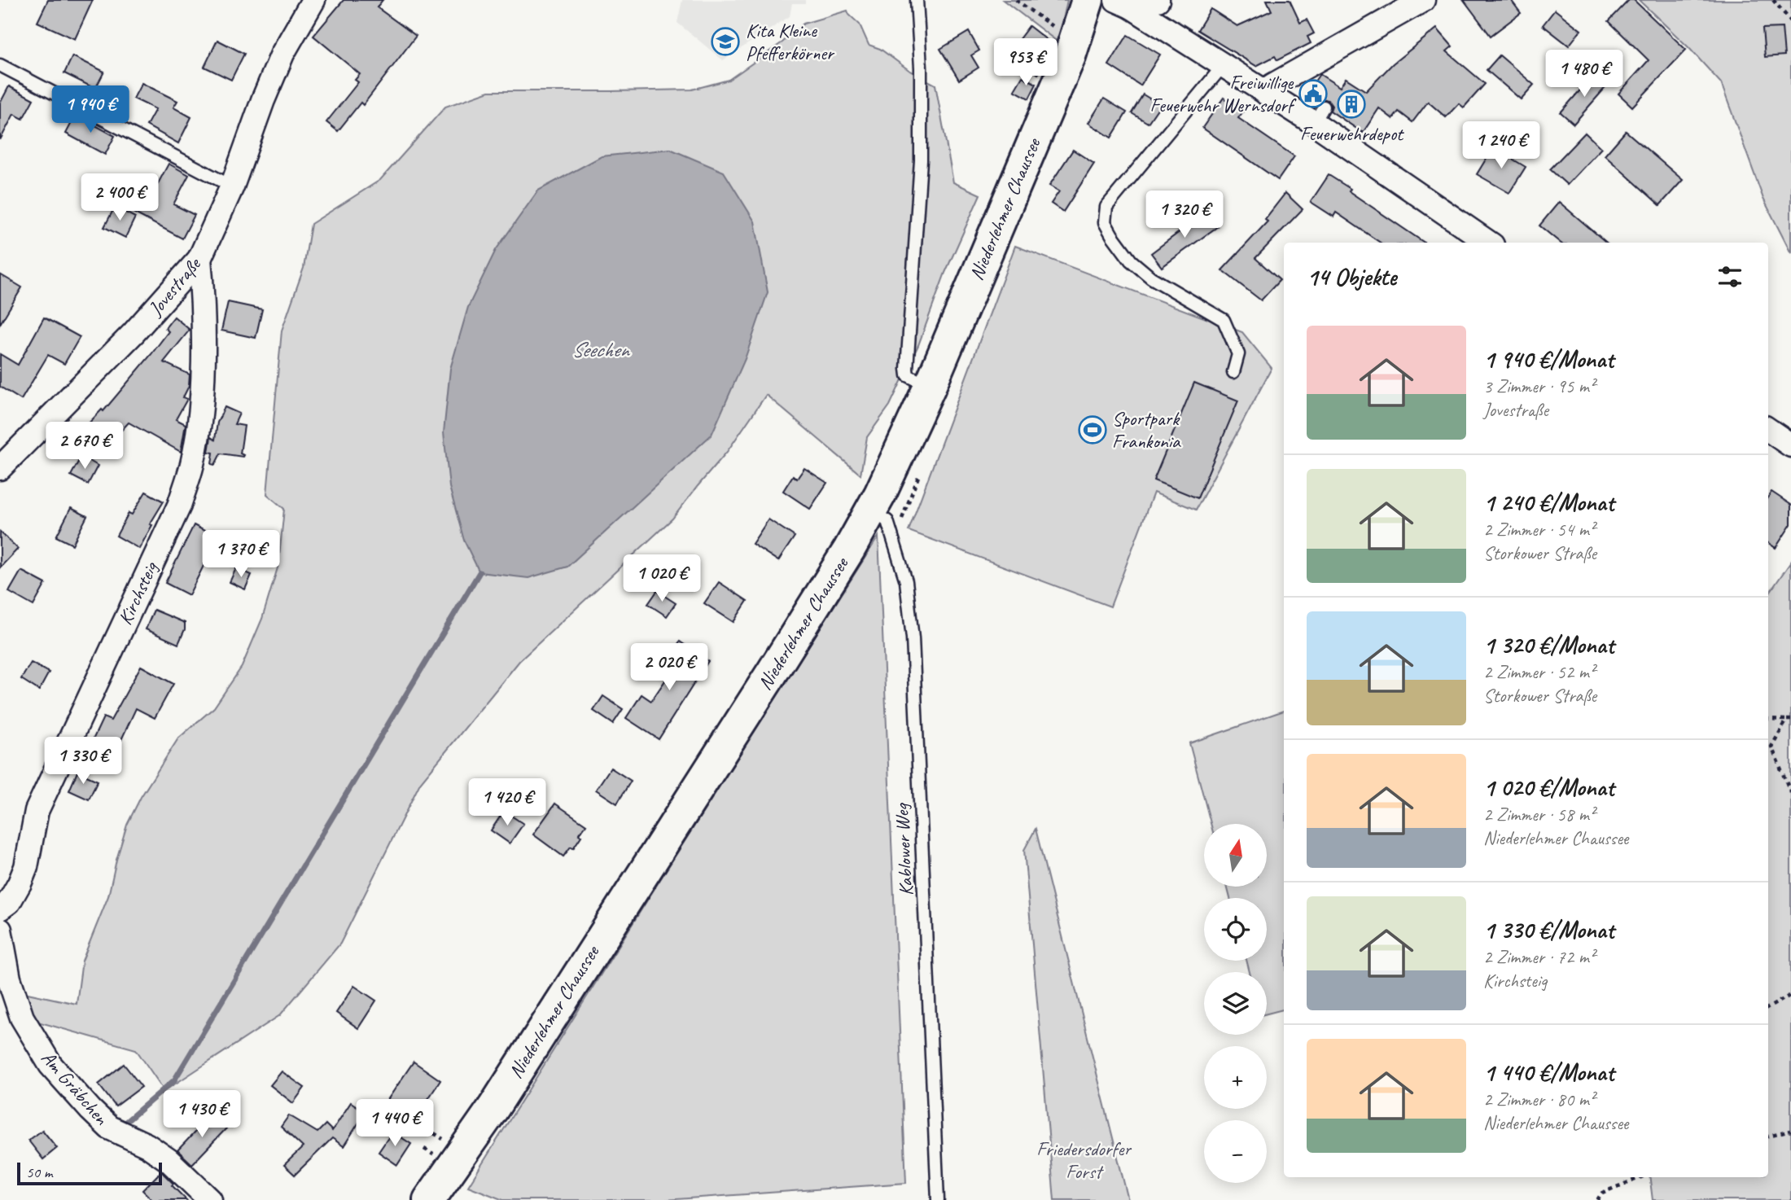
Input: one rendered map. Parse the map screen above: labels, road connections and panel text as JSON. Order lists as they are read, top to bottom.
{
  "streets": {
    "main road": ["Niederlehmer Chaussee"],
    "street": ["Jovestraße", "Kirchsteig", "Am Gräbchen"],
    "lane": ["Kablower Weg"]
  },
  "crossings": [
    ["Niederlehmer Chaussee", "Kablower Weg"],
    ["Jovestraße", "Kirchsteig"]
  ],
  "water": ["Seechen"],
  "parks": ["Friedersdorfer Forst"],
  "places": {
    "school or university": ["Kita Kleine Pfefferkörner"],
    "public building": ["Freiwillige Feuerwehr Wernsdorf"],
    "building": ["Feuerwehrdepot"],
    "sports": ["Sportpark Frankonia"]
  },
  "scale_bar": "50 m",
  "north": "top",
  "page": {
    "price": [
      "953 €",
      "1 480 €",
      "1 940 €",
      "1 240 €",
      "2 400 €",
      "1 320 €",
      "2 670 €",
      "1 370 €",
      "1 020 €",
      "2 020 €",
      "1 330 €",
      "1 420 €",
      "1 430 €",
      "1 440 €"
    ],
    "heading": "14 Objekte",
    "list": [
      {
        "name": "1 940 €/Monat",
        "note": "3 Zimmer · 95 m² · Jovestraße"
      },
      {
        "name": "1 240 €/Monat",
        "note": "2 Zimmer · 54 m² · Storkower Straße"
      },
      {
        "name": "1 320 €/Monat",
        "note": "2 Zimmer · 52 m² · Storkower Straße"
      },
      {
        "name": "1 020 €/Monat",
        "note": "2 Zimmer · 58 m² · Niederlehmer Chaussee"
      },
      {
        "name": "1 330 €/Monat",
        "note": "2 Zimmer · 72 m² · Kirchsteig"
      },
      {
        "name": "1 440 €/Monat",
        "note": "2 Zimmer · 80 m² · Niederlehmer Chaussee"
      }
    ],
    "map_buttons": ["+", "−"],
    "scale": "50 m"
  }
}
